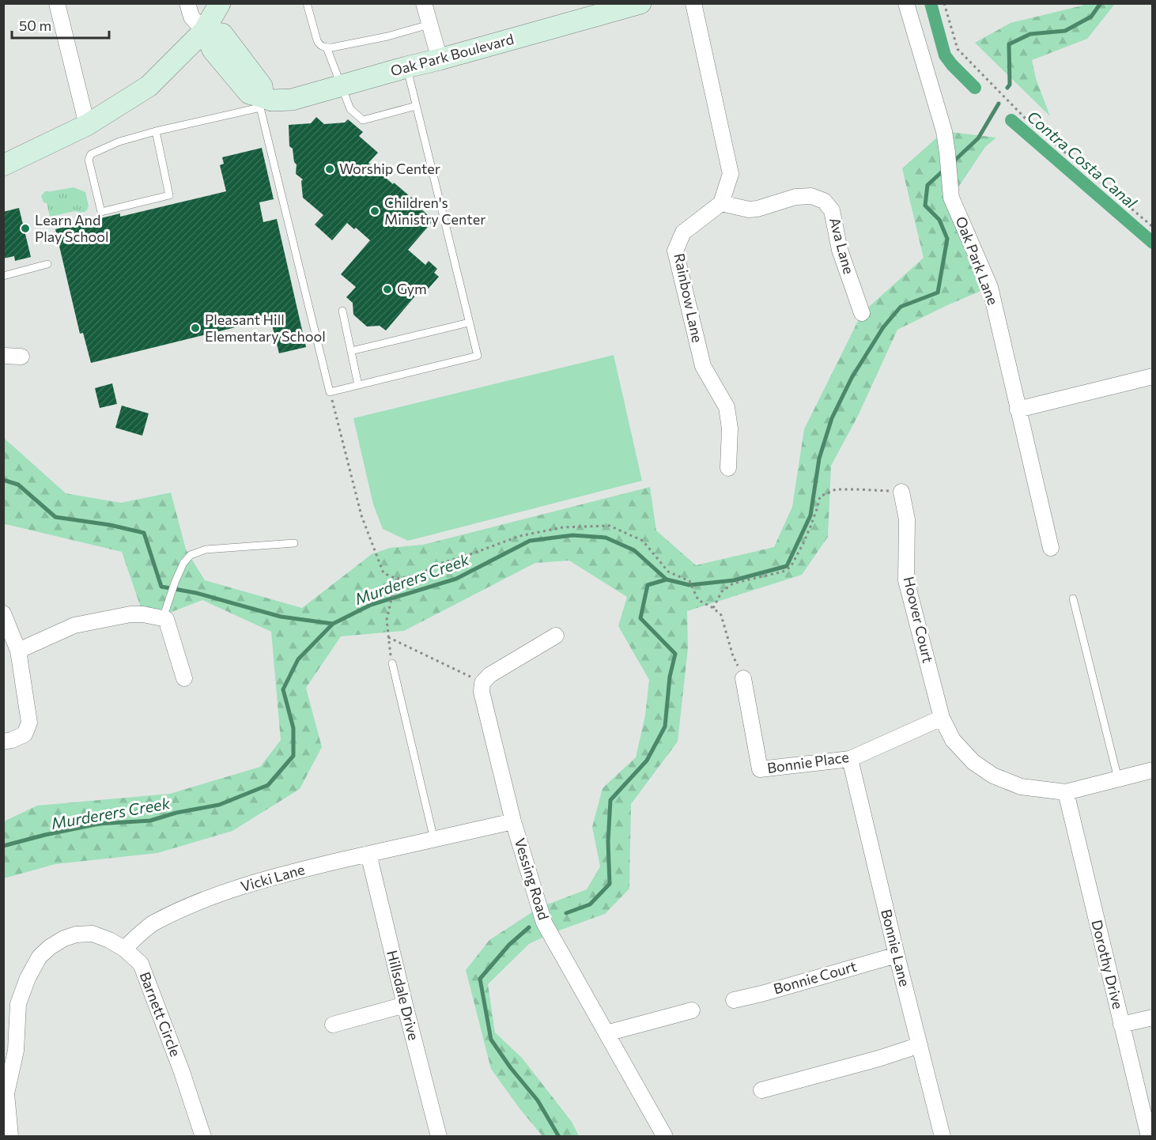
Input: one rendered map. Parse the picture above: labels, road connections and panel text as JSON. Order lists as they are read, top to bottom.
{
  "streets": {
    "street": [
      "Oak Park Boulevard",
      "Ava Lane",
      "Oak Park Lane",
      "Rainbow Lane",
      "Hoover Court",
      "Bonnie Place",
      "Vicki Lane",
      "Vessing Road",
      "Bonnie Lane",
      "Dorothy Drive",
      "Bonnie Court",
      "Hillsdale Drive",
      "Barnett Circle"
    ]
  },
  "crossings": [
    ["Ava Lane", "Rainbow Lane"],
    ["Hoover Court", "Bonnie Place"],
    ["Hoover Court", "Dorothy Drive"],
    ["Bonnie Place", "Bonnie Lane"],
    ["Vicki Lane", "Vessing Road"],
    ["Vicki Lane", "Hillsdale Drive"],
    ["Vicki Lane", "Barnett Circle"],
    ["Bonnie Lane", "Bonnie Court"]
  ],
  "water": ["Contra Costa Canal", "Murderers Creek"],
  "places": [
    "Worship Center",
    "Children's Ministry Center",
    "Learn And Play School",
    "Gym",
    "Pleasant Hill Elementary School"
  ],
  "scale_bar": "50 m"
}
